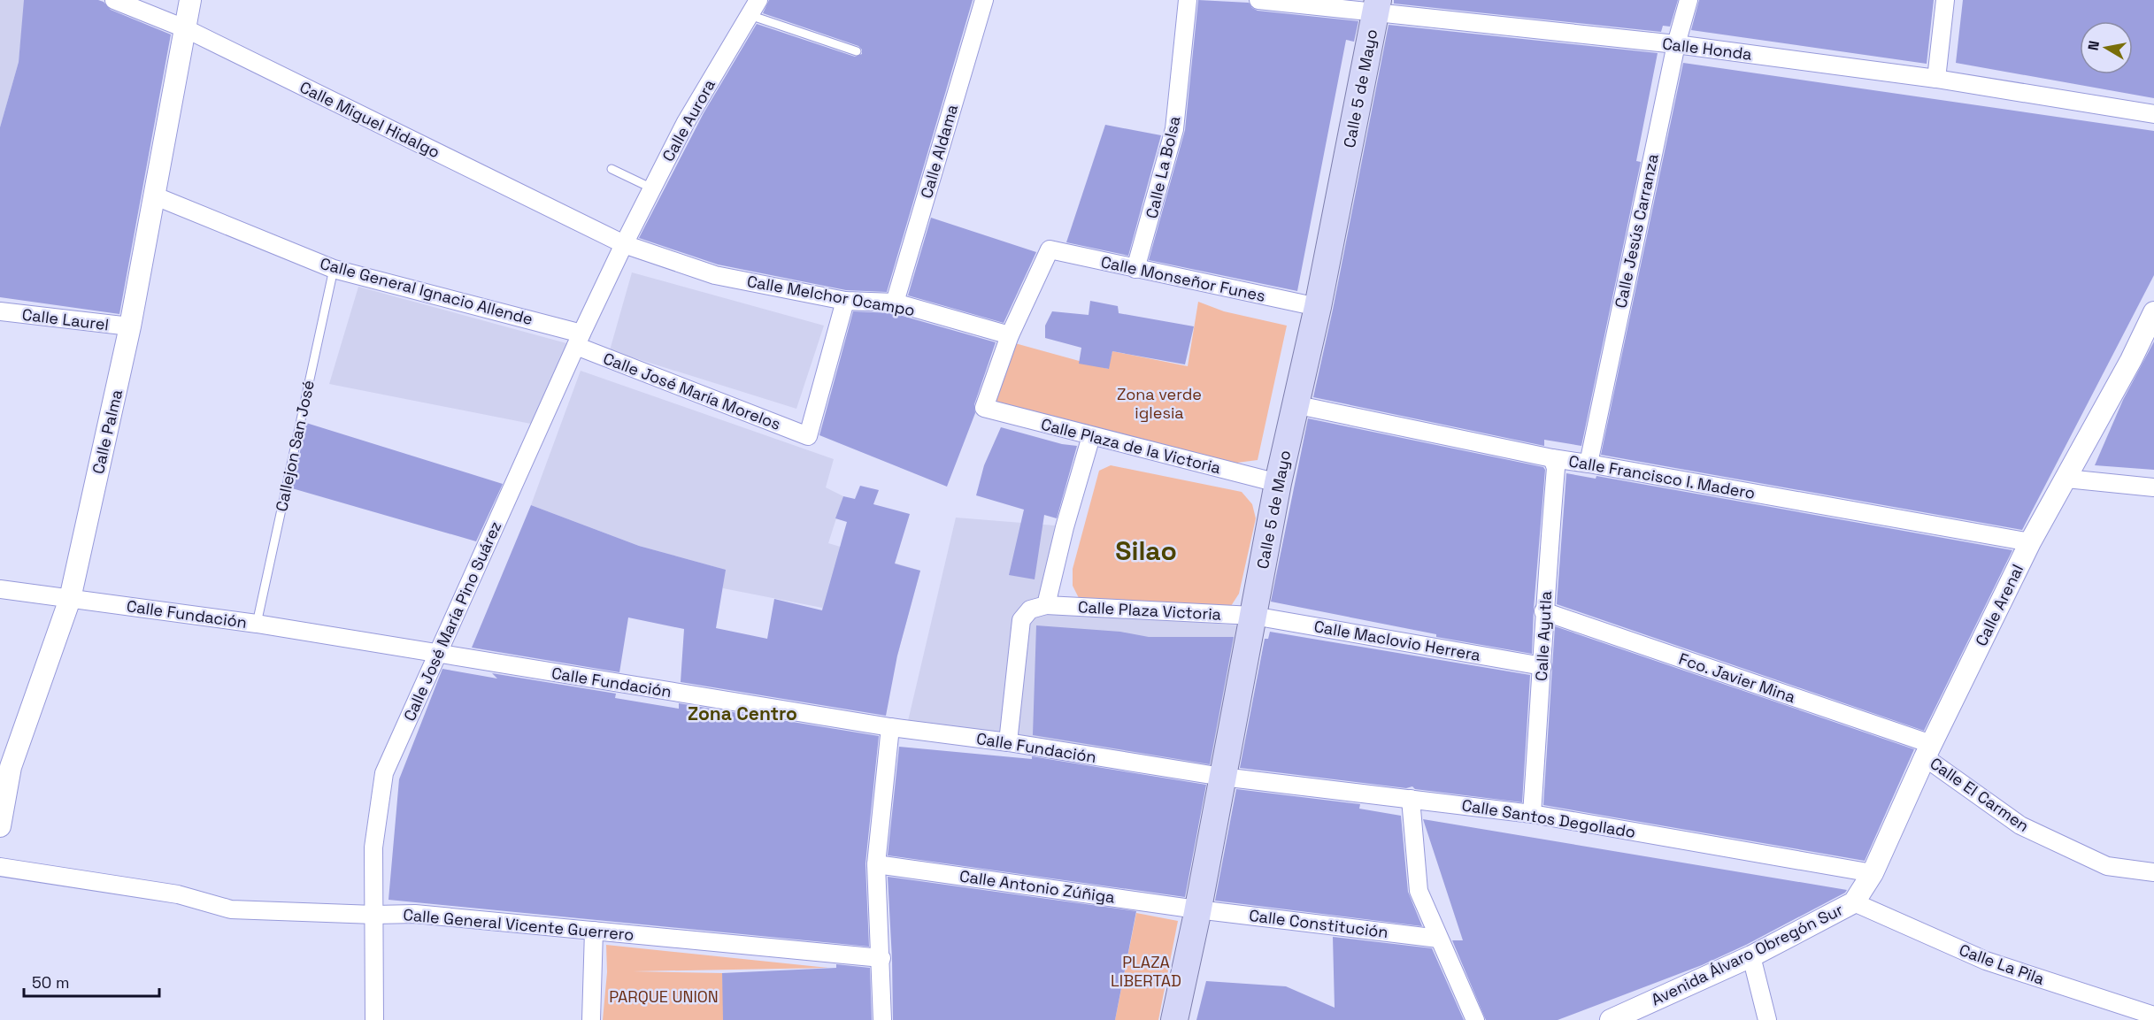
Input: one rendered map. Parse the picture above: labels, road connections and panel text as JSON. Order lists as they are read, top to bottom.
{
  "streets": {
    "main road": ["Calle 5 de Mayo"],
    "street": [
      "Calle Honda",
      "Calle Miguel Hidalgo",
      "Calle Aurora",
      "Calle Aldama",
      "Calle La Bolsa",
      "Calle Jesús Carranza",
      "Calle Monseñor Funes",
      "Calle General Ignacio Allende",
      "Calle Melchor Ocampo",
      "Calle Laurel",
      "Calle José María Morelos",
      "Calle Palma",
      "Calle Plaza de la Victoria",
      "Calle Francisco I. Madero",
      "Calle Arenal",
      "Calle Plaza Victoria",
      "Calle Fundación",
      "Calle José María Pino Suárez",
      "Calle Ayutla",
      "Calle Maclovio Herrera",
      "Fco. Javier Mina",
      "Calle El Carmen",
      "Calle Santos Degollado",
      "Calle Antonio Zúñiga",
      "Calle Constitución",
      "Calle General Vicente Guerrero",
      "Avenida Álvaro Obregón Sur",
      "Calle La Pila"
    ],
    "lane": ["Callejon San José"]
  },
  "crossings": [
    ["Calle Honda", "Calle 5 de Mayo"],
    ["Calle Honda", "Calle Jesús Carranza"],
    ["Calle 5 de Mayo", "Calle Monseñor Funes"],
    ["Calle 5 de Mayo", "Calle Plaza de la Victoria"],
    ["Calle 5 de Mayo", "Calle Francisco I. Madero"],
    ["Calle 5 de Mayo", "Calle Plaza Victoria"],
    ["Calle 5 de Mayo", "Calle Fundación"],
    ["Calle 5 de Mayo", "Calle Maclovio Herrera"],
    ["Calle 5 de Mayo", "Calle Santos Degollado"],
    ["Calle 5 de Mayo", "Calle Antonio Zúñiga"],
    ["Calle 5 de Mayo", "Calle Constitución"],
    ["Calle Miguel Hidalgo", "Calle Aurora"],
    ["Calle Miguel Hidalgo", "Calle Melchor Ocampo"],
    ["Calle Miguel Hidalgo", "Calle Palma"],
    ["Calle Miguel Hidalgo", "Calle José María Pino Suárez"],
    ["Calle Aurora", "Calle Melchor Ocampo"],
    ["Calle Aurora", "Calle José María Pino Suárez"],
    ["Calle Aldama", "Calle Melchor Ocampo"],
    ["Calle La Bolsa", "Calle Monseñor Funes"],
    ["Calle Jesús Carranza", "Calle Francisco I. Madero"],
    ["Calle Monseñor Funes", "Calle Melchor Ocampo"],
    ["Calle Monseñor Funes", "Calle Plaza de la Victoria"],
    ["Calle General Ignacio Allende", "Calle José María Morelos"],
    ["Calle General Ignacio Allende", "Calle Palma"],
    ["Calle General Ignacio Allende", "Callejon San José"],
    ["Calle General Ignacio Allende", "Calle José María Pino Suárez"],
    ["Calle Melchor Ocampo", "Calle José María Morelos"],
    ["Calle Melchor Ocampo", "Calle Plaza de la Victoria"],
    ["Calle Melchor Ocampo", "Calle José María Pino Suárez"],
    ["Calle Laurel", "Calle Palma"],
    ["Calle José María Morelos", "Calle José María Pino Suárez"],
    ["Calle Palma", "Calle Fundación"],
    ["Callejon San José", "Calle Fundación"],
    ["Calle Francisco I. Madero", "Calle Arenal"],
    ["Calle Francisco I. Madero", "Calle Ayutla"],
    ["Calle Arenal", "Fco. Javier Mina"],
    ["Calle Arenal", "Calle El Carmen"],
    ["Calle Arenal", "Calle Santos Degollado"],
    ["Calle Arenal", "Avenida Álvaro Obregón Sur"],
    ["Calle Arenal", "Calle La Pila"],
    ["Calle Plaza Victoria", "Calle Maclovio Herrera"],
    ["Calle Fundación", "Calle José María Pino Suárez"],
    ["Calle Fundación", "Calle Santos Degollado"],
    ["Calle José María Pino Suárez", "Calle General Vicente Guerrero"],
    ["Calle Ayutla", "Calle Maclovio Herrera"],
    ["Calle Ayutla", "Fco. Javier Mina"],
    ["Calle Ayutla", "Calle Santos Degollado"],
    ["Fco. Javier Mina", "Calle El Carmen"],
    ["Calle Antonio Zúñiga", "Calle Constitución"],
    ["Avenida Álvaro Obregón Sur", "Calle La Pila"]
  ],
  "districts": ["Silao", "Zona Centro"],
  "parks": ["Zona verde iglesia", "PLAZA LIBERTAD", "PARQUE UNION"],
  "scale_bar": "50 m",
  "north": "left"
}
